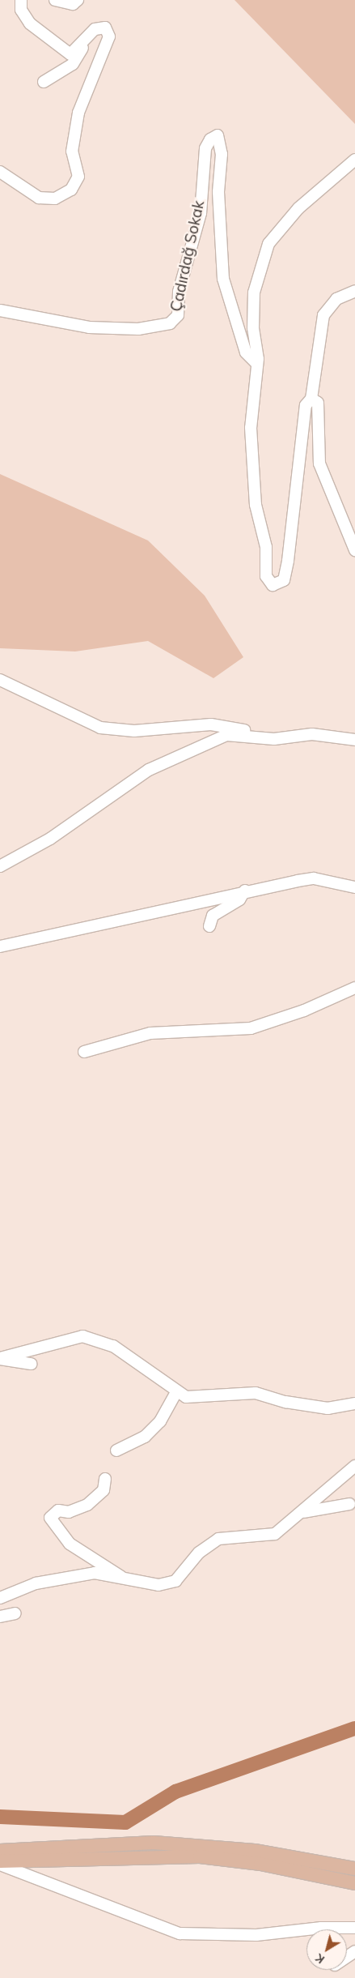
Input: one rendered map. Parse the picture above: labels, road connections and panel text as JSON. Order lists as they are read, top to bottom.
{
  "streets": {
    "street": ["Çadırdağ Sokak"]
  },
  "north": "bottom left"
}
